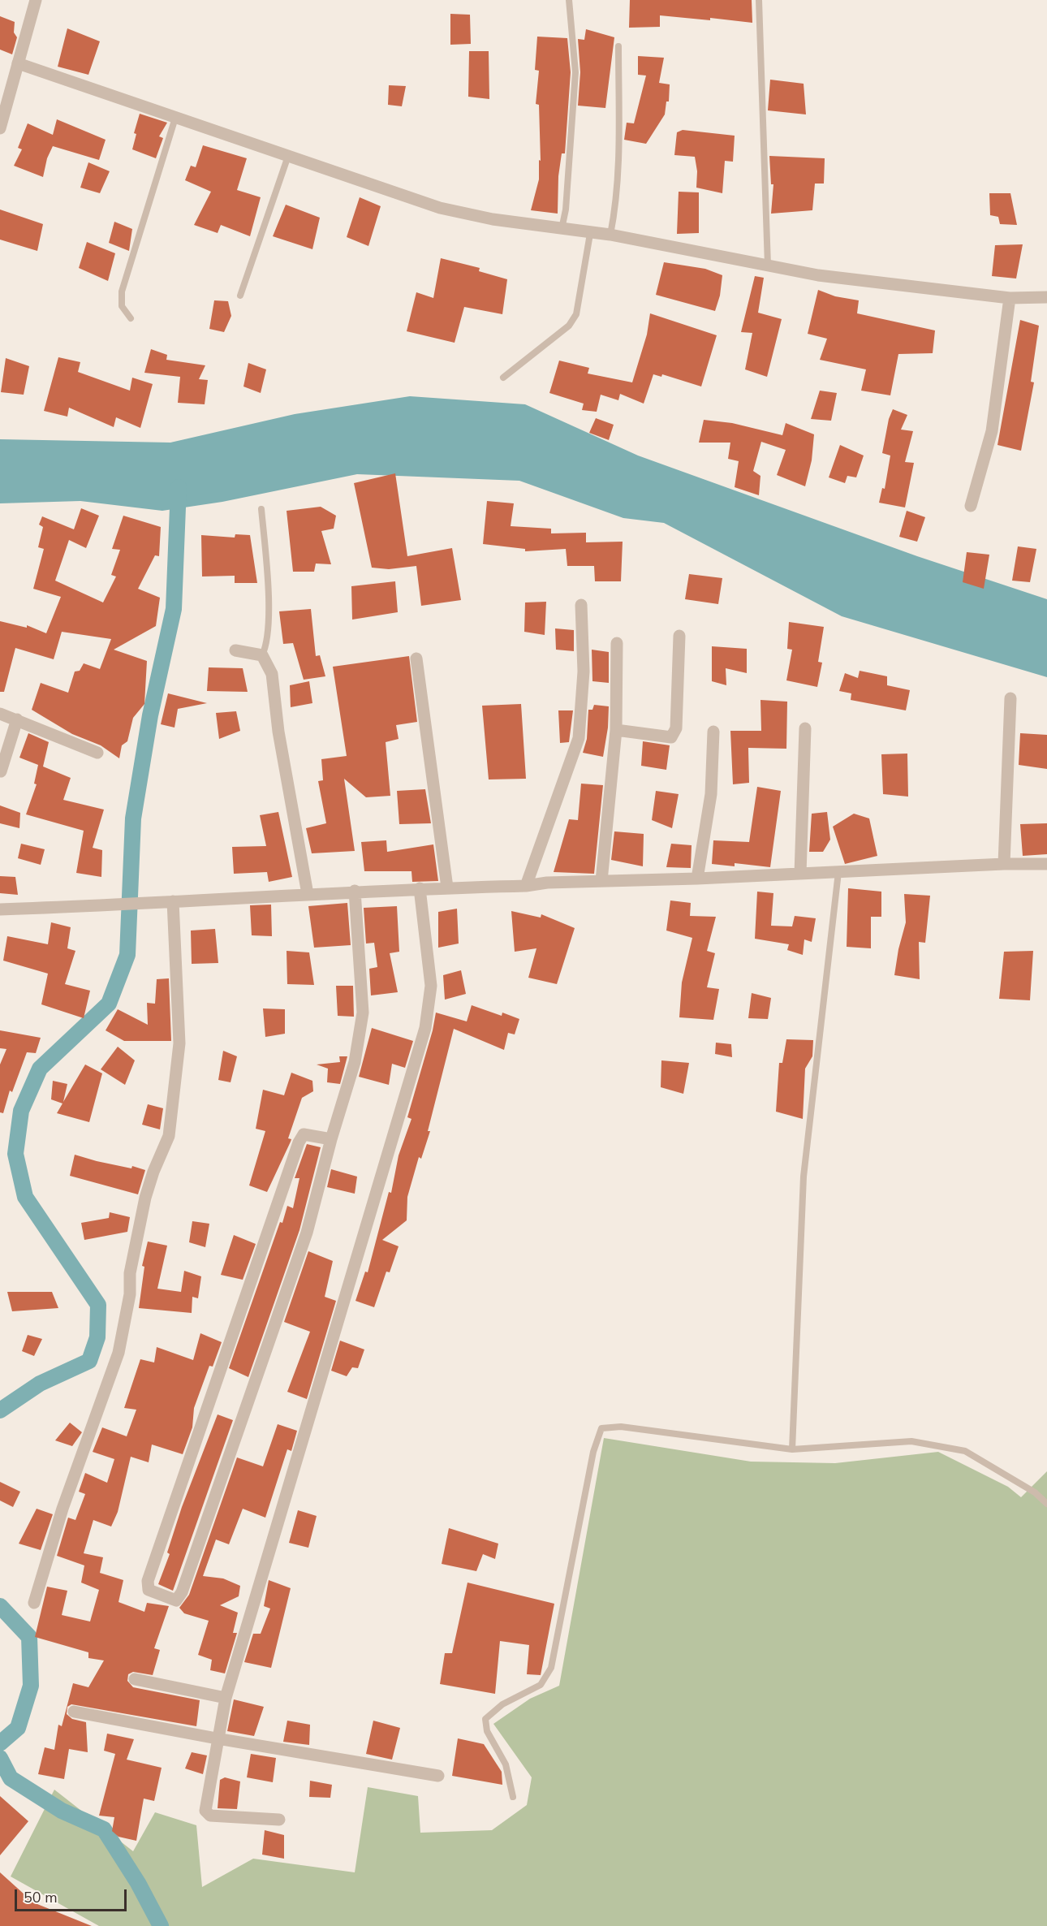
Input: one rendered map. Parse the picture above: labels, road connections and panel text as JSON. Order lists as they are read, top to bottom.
{
  "scale_bar": "50 m"
}
